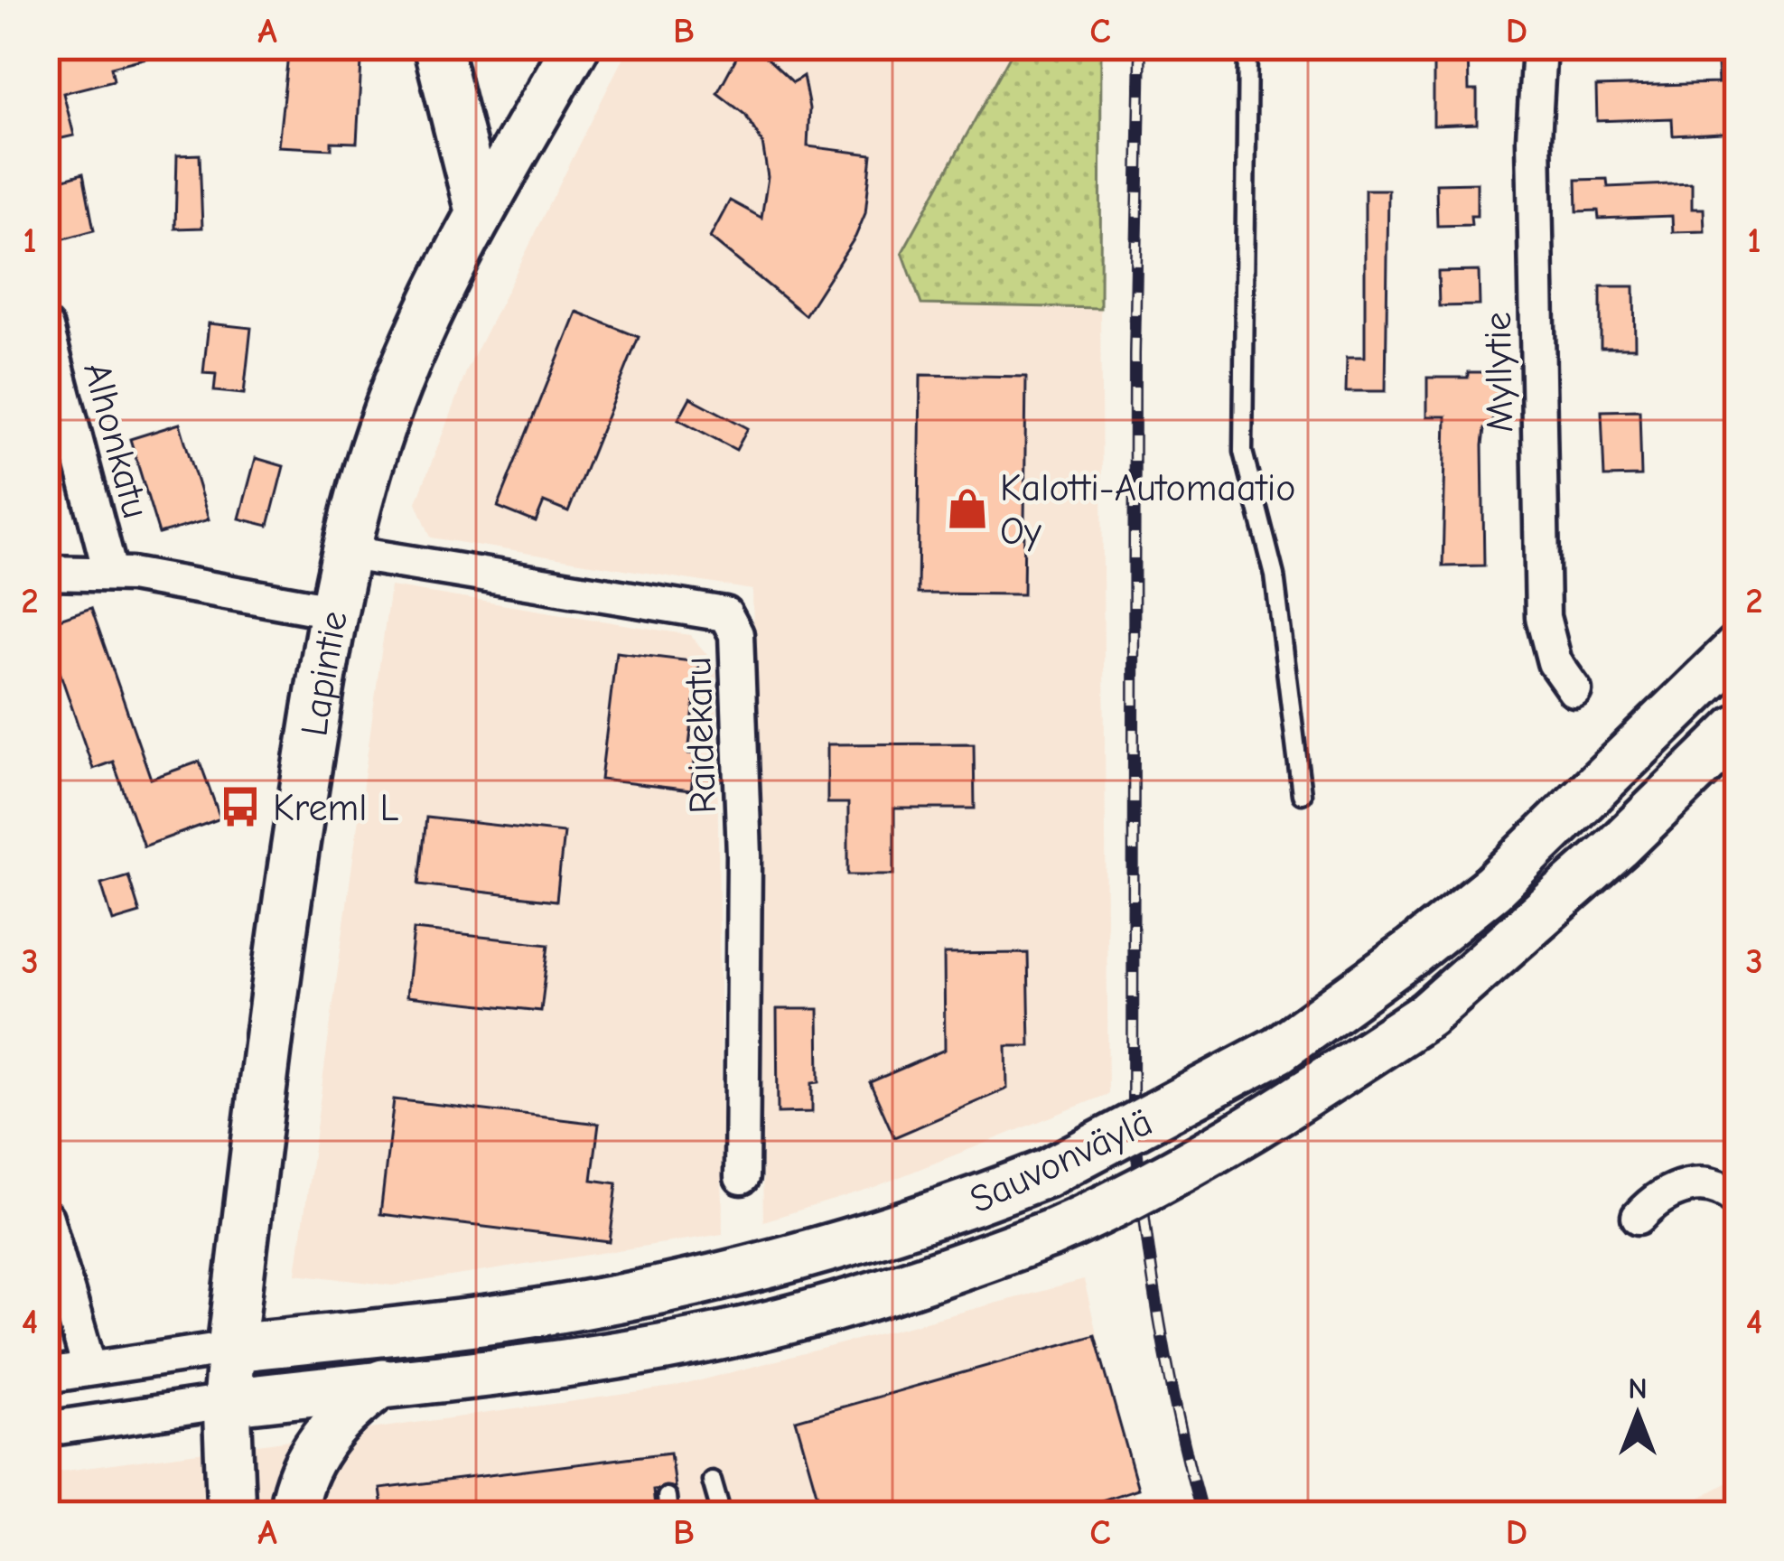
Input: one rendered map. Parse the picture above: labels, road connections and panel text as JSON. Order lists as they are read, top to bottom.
{
  "streets": {
    "main road": ["Lapintie", "Sauvonväylä"],
    "street": ["Myllytie", "Alhonkatu", "Raidekatu"]
  },
  "crossings": [
    ["Lapintie", "Raidekatu"],
    ["Lapintie", "Sauvonväylä"]
  ],
  "places": {
    "shop": ["Kalotti-Automaatio Oy"],
    "bus stop": ["Kreml L"]
  },
  "north": "top",
  "grid": {
    "columns": [
      "A",
      "B",
      "C",
      "D"
    ],
    "rows": [
      "1",
      "2",
      "3",
      "4"
    ]
  }
}
